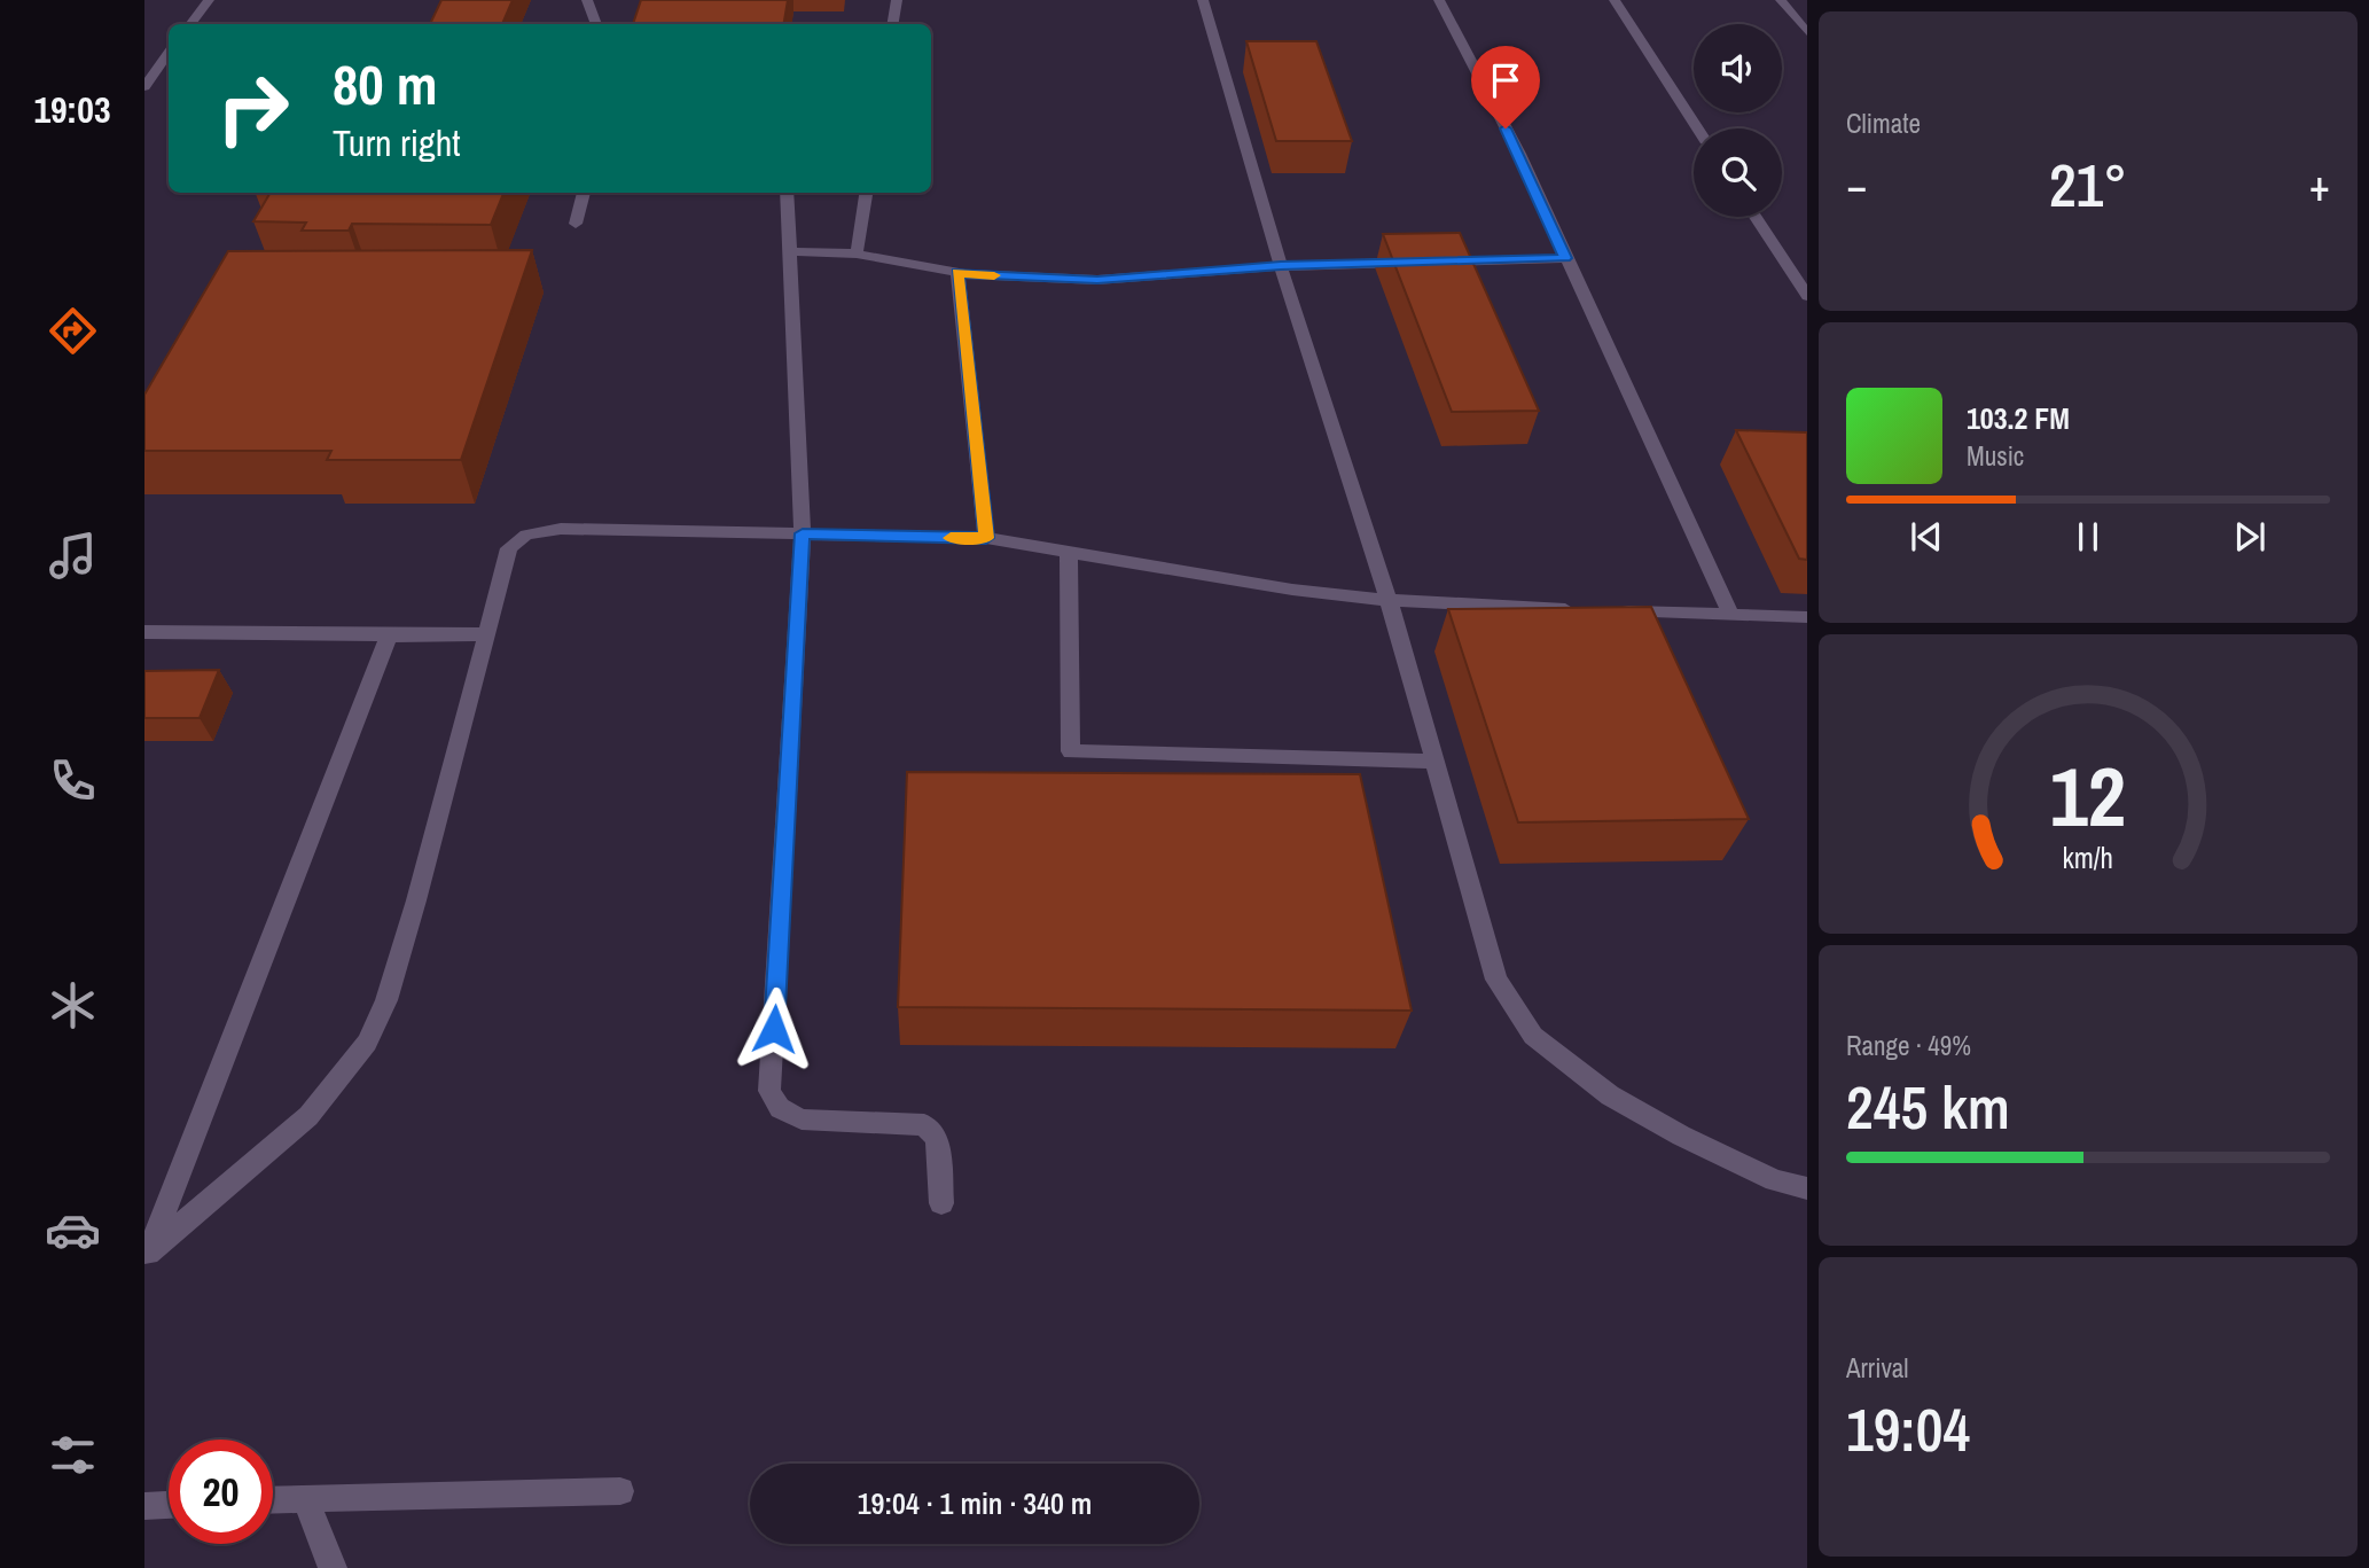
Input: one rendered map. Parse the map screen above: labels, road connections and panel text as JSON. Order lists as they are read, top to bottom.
{
  "page": {
    "tabs": "19:03",
    "tile": [
      "Climate",
      ["Range · 49%", "245 km"],
      ["Arrival", "19:04"]
    ],
    "turn": ["80 m", "Turn right"],
    "heat": ["−", "21°", "+"],
    "song": ["103.2 FM", "Music"],
    "limit": "20",
    "trip": "19:04 · 1 min · 340 m",
    "gauge": ["12", "km/h"]
  }
}
